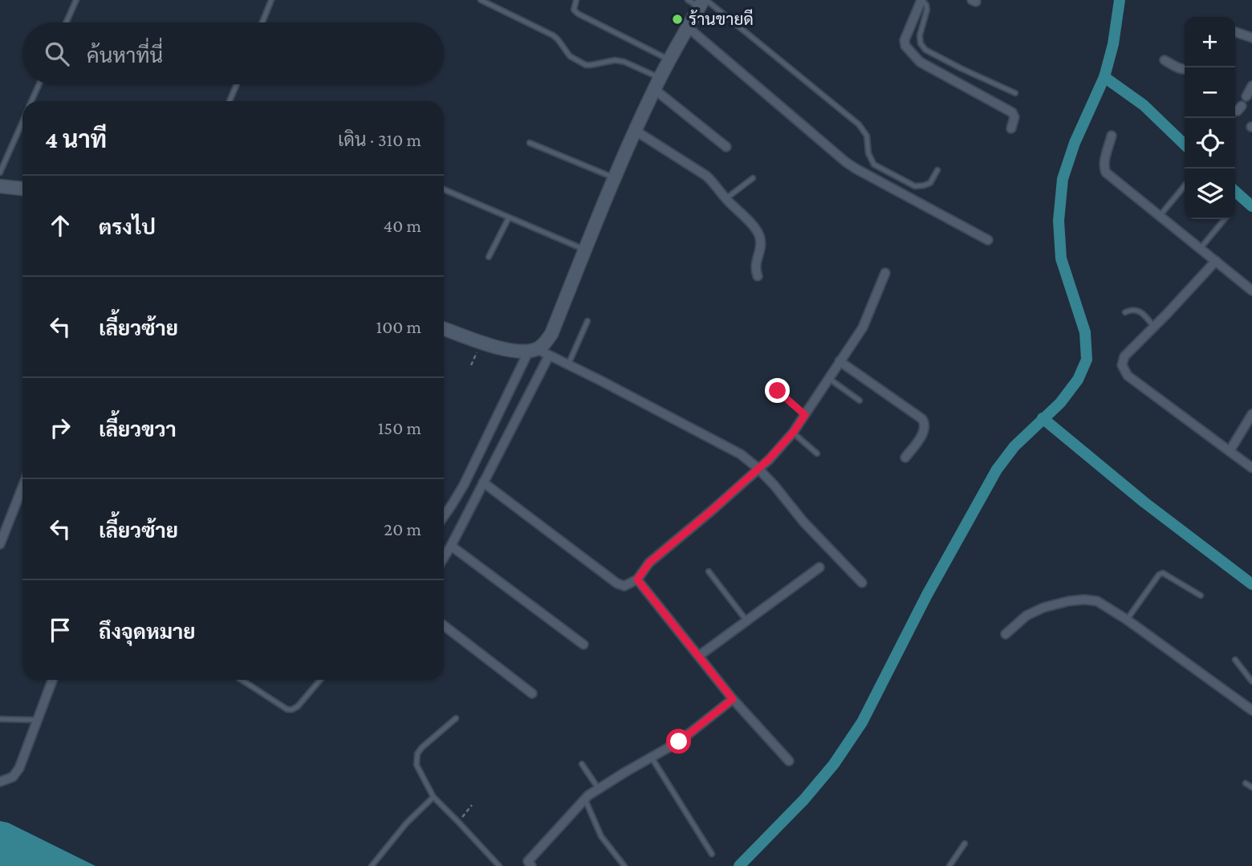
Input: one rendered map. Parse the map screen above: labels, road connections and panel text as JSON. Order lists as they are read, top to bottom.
{
  "places": ["ร้านขายดี"],
  "page": {
    "map_buttons": ["+", "−"],
    "search": "ค้นหาที่นี่",
    "heading": ["4 นาที", "เดิน · 310 m"],
    "list": [
      ["ตรงไป", "40 m"],
      ["เลี้ยวซ้าย", "100 m"],
      ["เลี้ยวขวา", "150 m"],
      ["เลี้ยวซ้าย", "20 m"],
      "ถึงจุดหมาย"
    ]
  }
}
